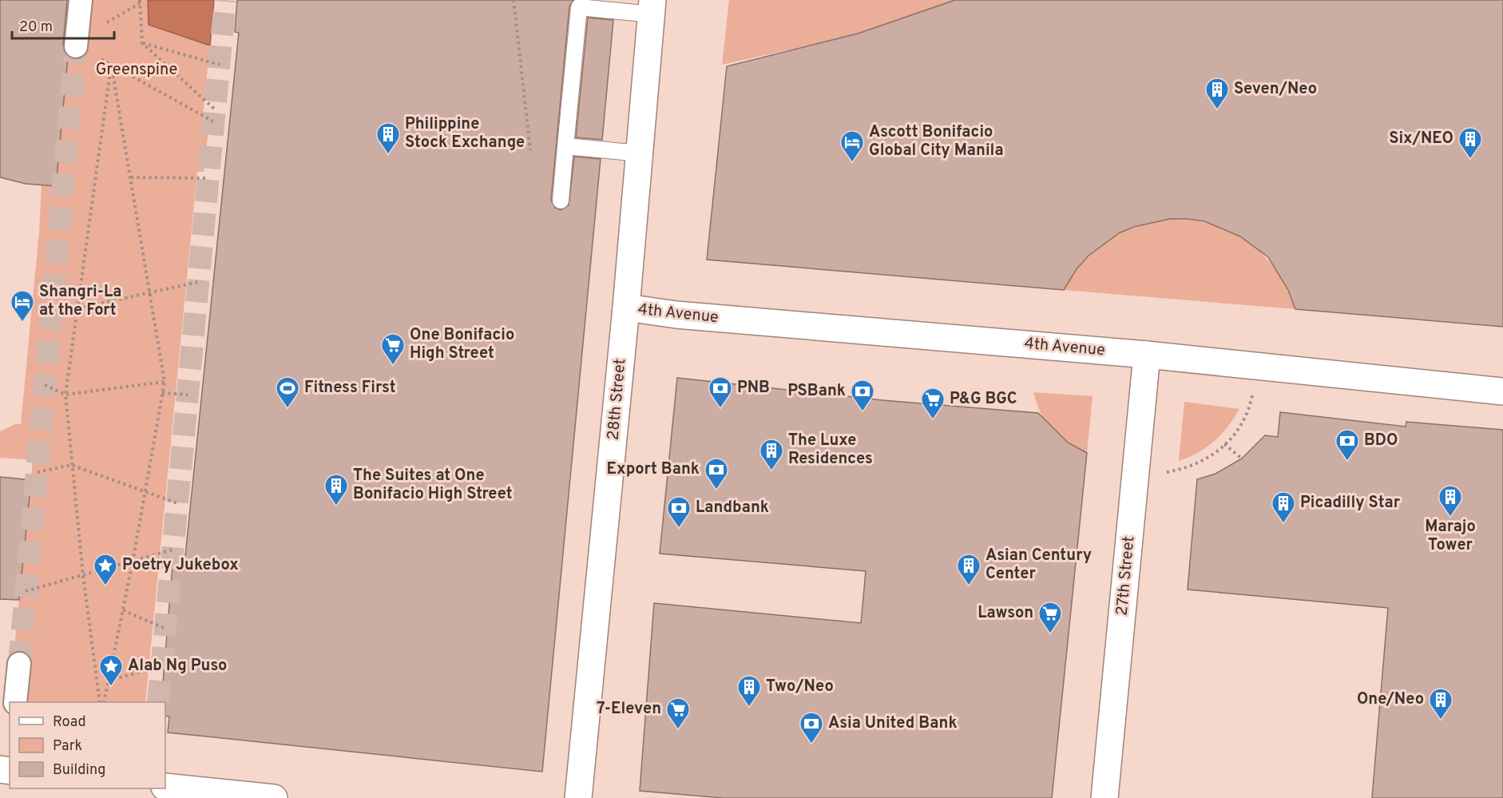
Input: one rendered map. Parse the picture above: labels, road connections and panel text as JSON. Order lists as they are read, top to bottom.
{
  "streets": {
    "street": ["4th Avenue", "28th Street", "27th Street"]
  },
  "crossings": [
    ["4th Avenue", "28th Street"],
    ["4th Avenue", "27th Street"]
  ],
  "parks": ["Greenspine"],
  "places": {
    "building": [
      "Seven/Neo",
      "Philippine Stock Exchange",
      "Six/NEO",
      "The Luxe Residences",
      "The Suites at One Bonifacio High Street",
      "Marajo Tower",
      "Picadilly Star",
      "Asian Century Center",
      "Two/Neo",
      "One/Neo"
    ],
    "hotel": ["Ascott Bonifacio Global City Manila", "Shangri-La at the Fort"],
    "supermarket": [
      "One Bonifacio High Street",
      "P&G BGC",
      "Lawson",
      "7-Eleven"
    ],
    "sports": ["Fitness First"],
    "bank": [
      "PNB",
      "PSBank",
      "BDO",
      "Export Bank",
      "Landbank",
      "Asia United Bank"
    ],
    "place": ["Poetry Jukebox", "Alab Ng Puso"]
  },
  "legend": ["Road", "Park", "Building"],
  "scale_bar": "20 m"
}
